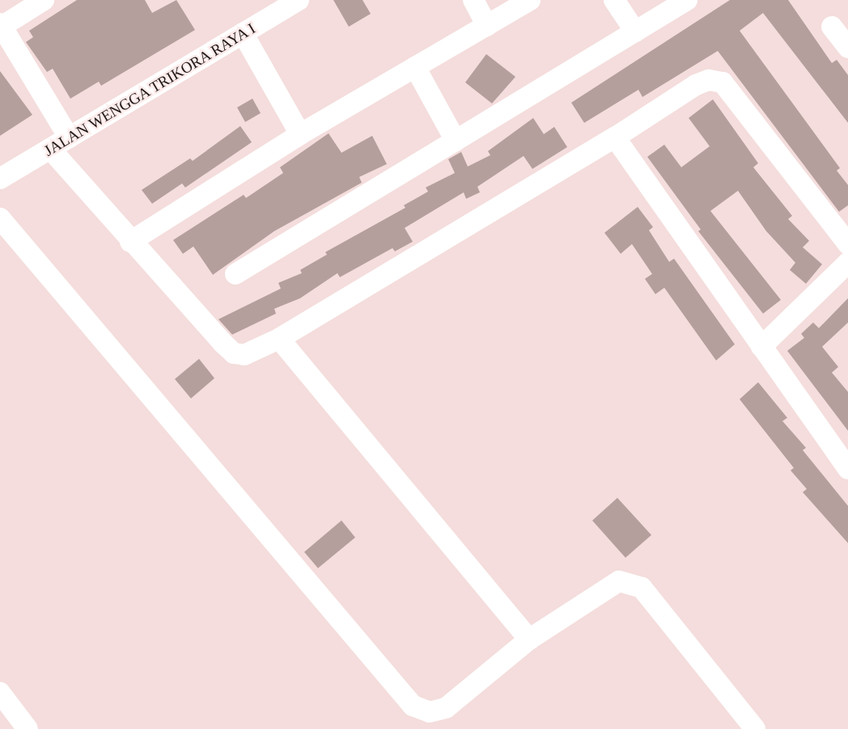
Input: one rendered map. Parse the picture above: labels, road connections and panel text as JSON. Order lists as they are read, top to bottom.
{
  "streets": {
    "street": ["JALAN WENGGA TRIKORA RAYA I"]
  }
}
